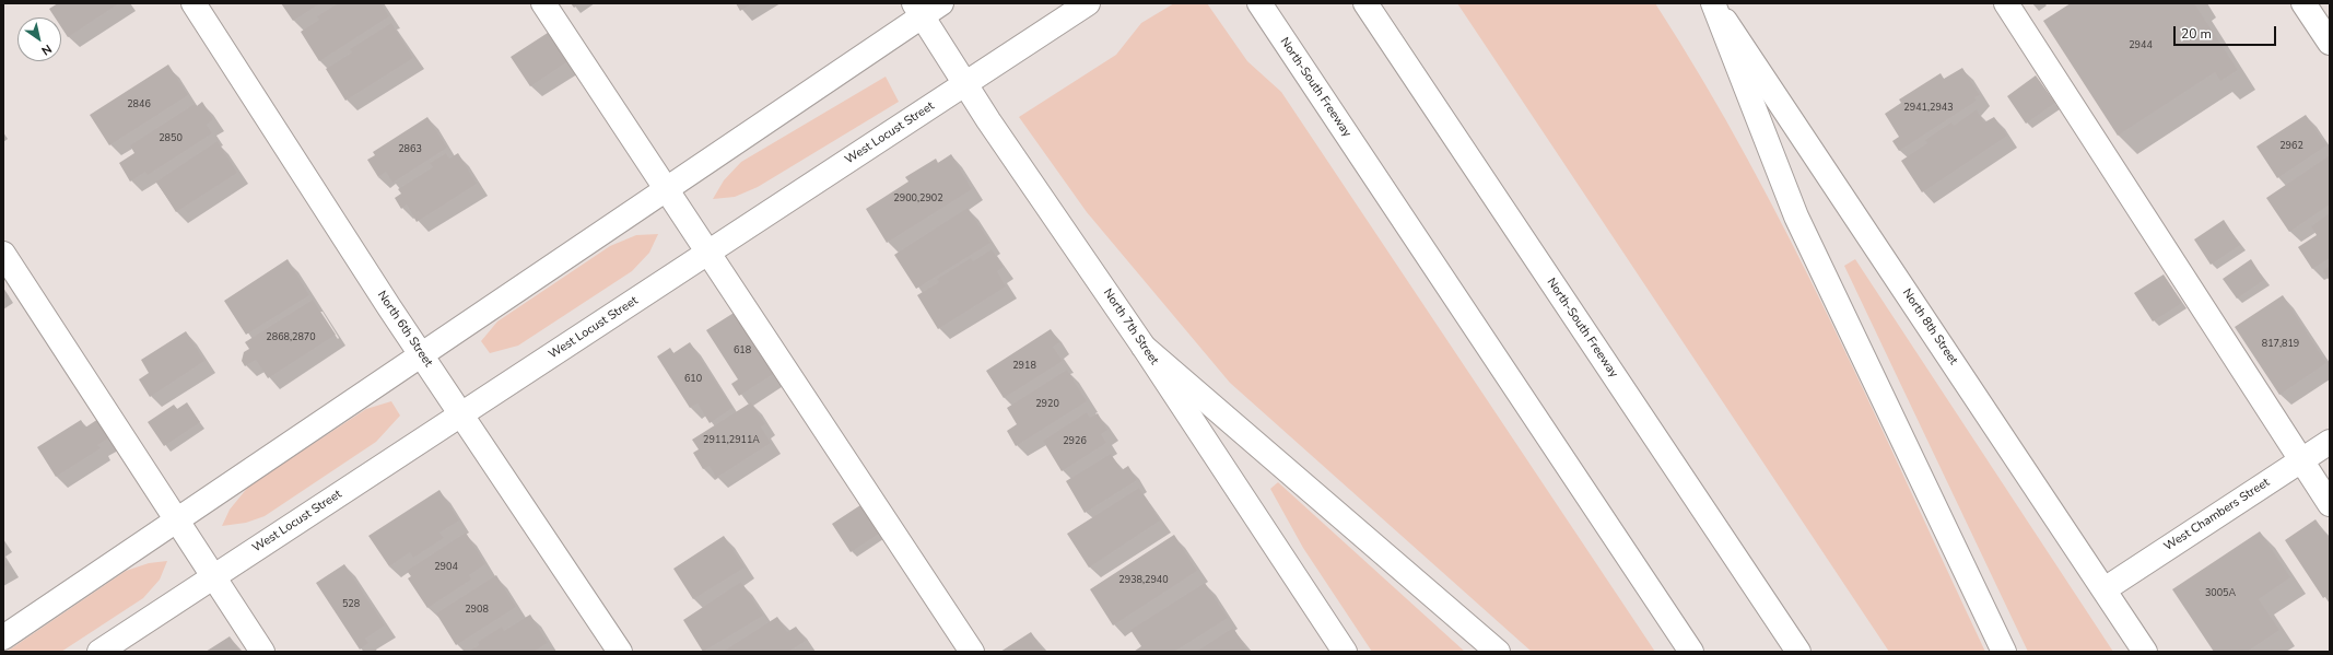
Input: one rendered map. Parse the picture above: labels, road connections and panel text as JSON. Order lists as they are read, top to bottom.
{
  "streets": {
    "main road": [
      "North-South Freeway",
      "West Locust Street",
      "North 7th Street",
      "North 8th Street",
      "North 6th Street",
      "West Chambers Street"
    ]
  },
  "crossings": [
    ["West Locust Street", "North 7th Street"],
    ["West Locust Street", "North 6th Street"],
    ["North 8th Street", "West Chambers Street"]
  ],
  "house_numbers": [
    "2944",
    "2846",
    "2941,2943",
    "2850",
    "2962",
    "2863",
    "2900,2902",
    "2868,2870",
    "817,819",
    "618",
    "2918",
    "610",
    "2920",
    "2911,2911A",
    "2926",
    "2904",
    "2938,2940",
    "3005A",
    "528",
    "2908"
  ],
  "scale_bar": "20 m",
  "north": "bottom right"
}
